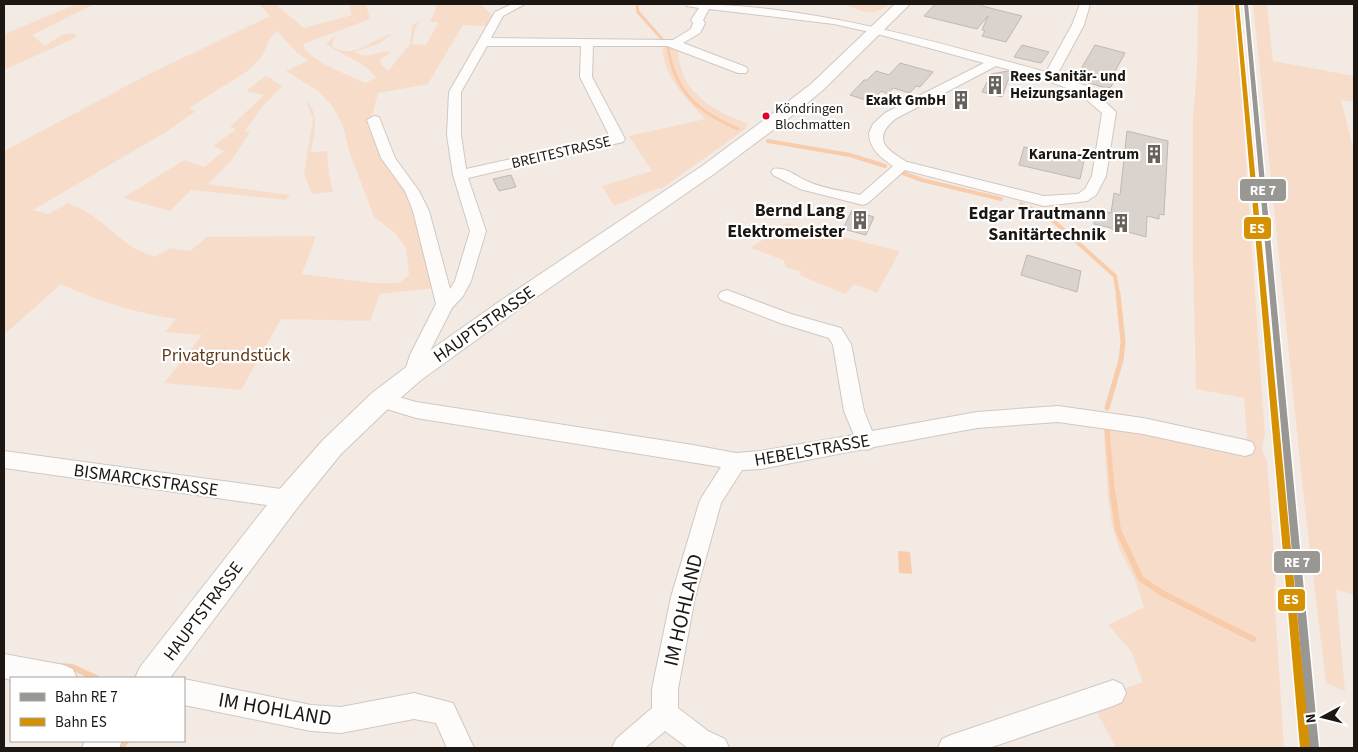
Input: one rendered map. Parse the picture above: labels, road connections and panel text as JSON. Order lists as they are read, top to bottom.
{
  "streets": {
    "main road": ["HAUPTSTRASSE"],
    "street": [
      "BREITESTRASSE",
      "HEBELSTRASSE",
      "BISMARCKSTRASSE",
      "IM HOHLAND"
    ]
  },
  "crossings": [
    ["HAUPTSTRASSE", "HEBELSTRASSE"],
    ["HAUPTSTRASSE", "BISMARCKSTRASSE"],
    ["HEBELSTRASSE", "IM HOHLAND"]
  ],
  "parks": ["Privatgrundstück"],
  "places": {
    "building": [
      "Rees Sanitär- und Heizungsanlagen",
      "Exakt GmbH",
      "Karuna-Zentrum",
      "Bernd Lang Elektromeister",
      "Edgar Trautmann Sanitärtechnik"
    ],
    "other": ["Köndringen Blochmatten"]
  },
  "lines": ["rail line ES"],
  "legend": ["Bahn RE 7", "Bahn ES"],
  "north": "left"
}
